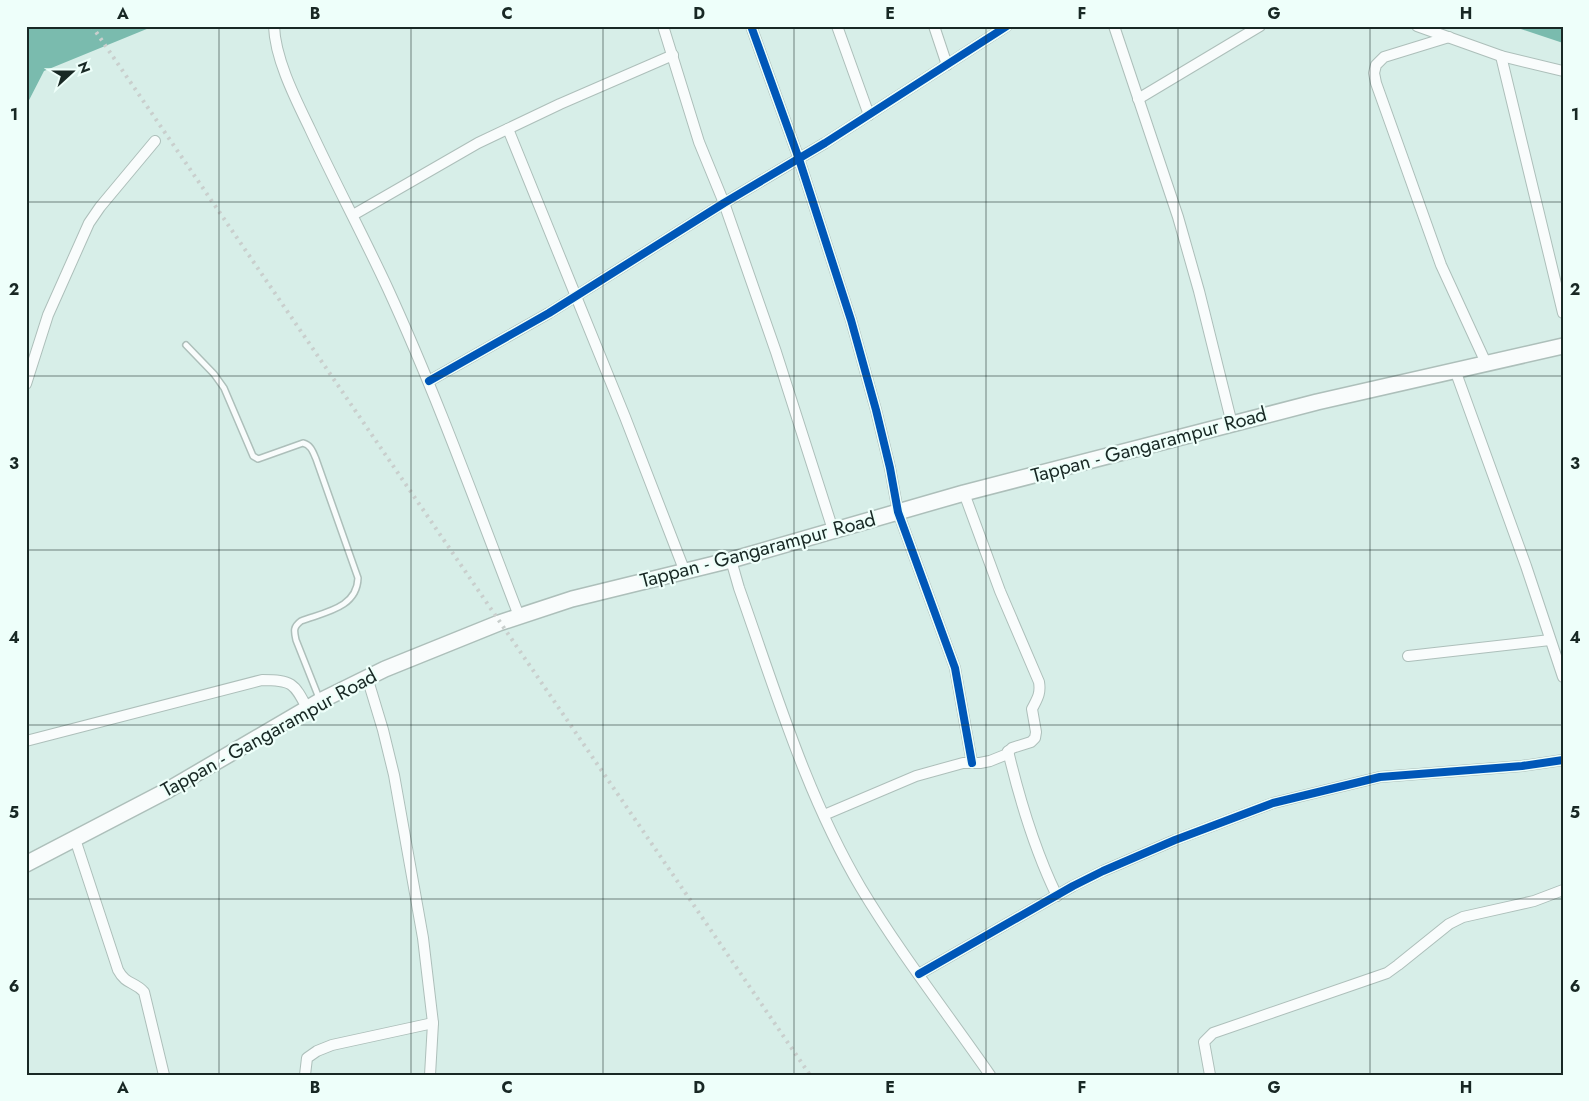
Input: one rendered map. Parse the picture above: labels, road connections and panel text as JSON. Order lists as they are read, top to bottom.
{
  "streets": {
    "main road": ["Tappan - Gangarampur Road"]
  },
  "north": "right",
  "grid": {
    "columns": [
      "A",
      "B",
      "C",
      "D",
      "E",
      "F",
      "G",
      "H"
    ],
    "rows": [
      "1",
      "2",
      "3",
      "4",
      "5",
      "6"
    ]
  }
}
